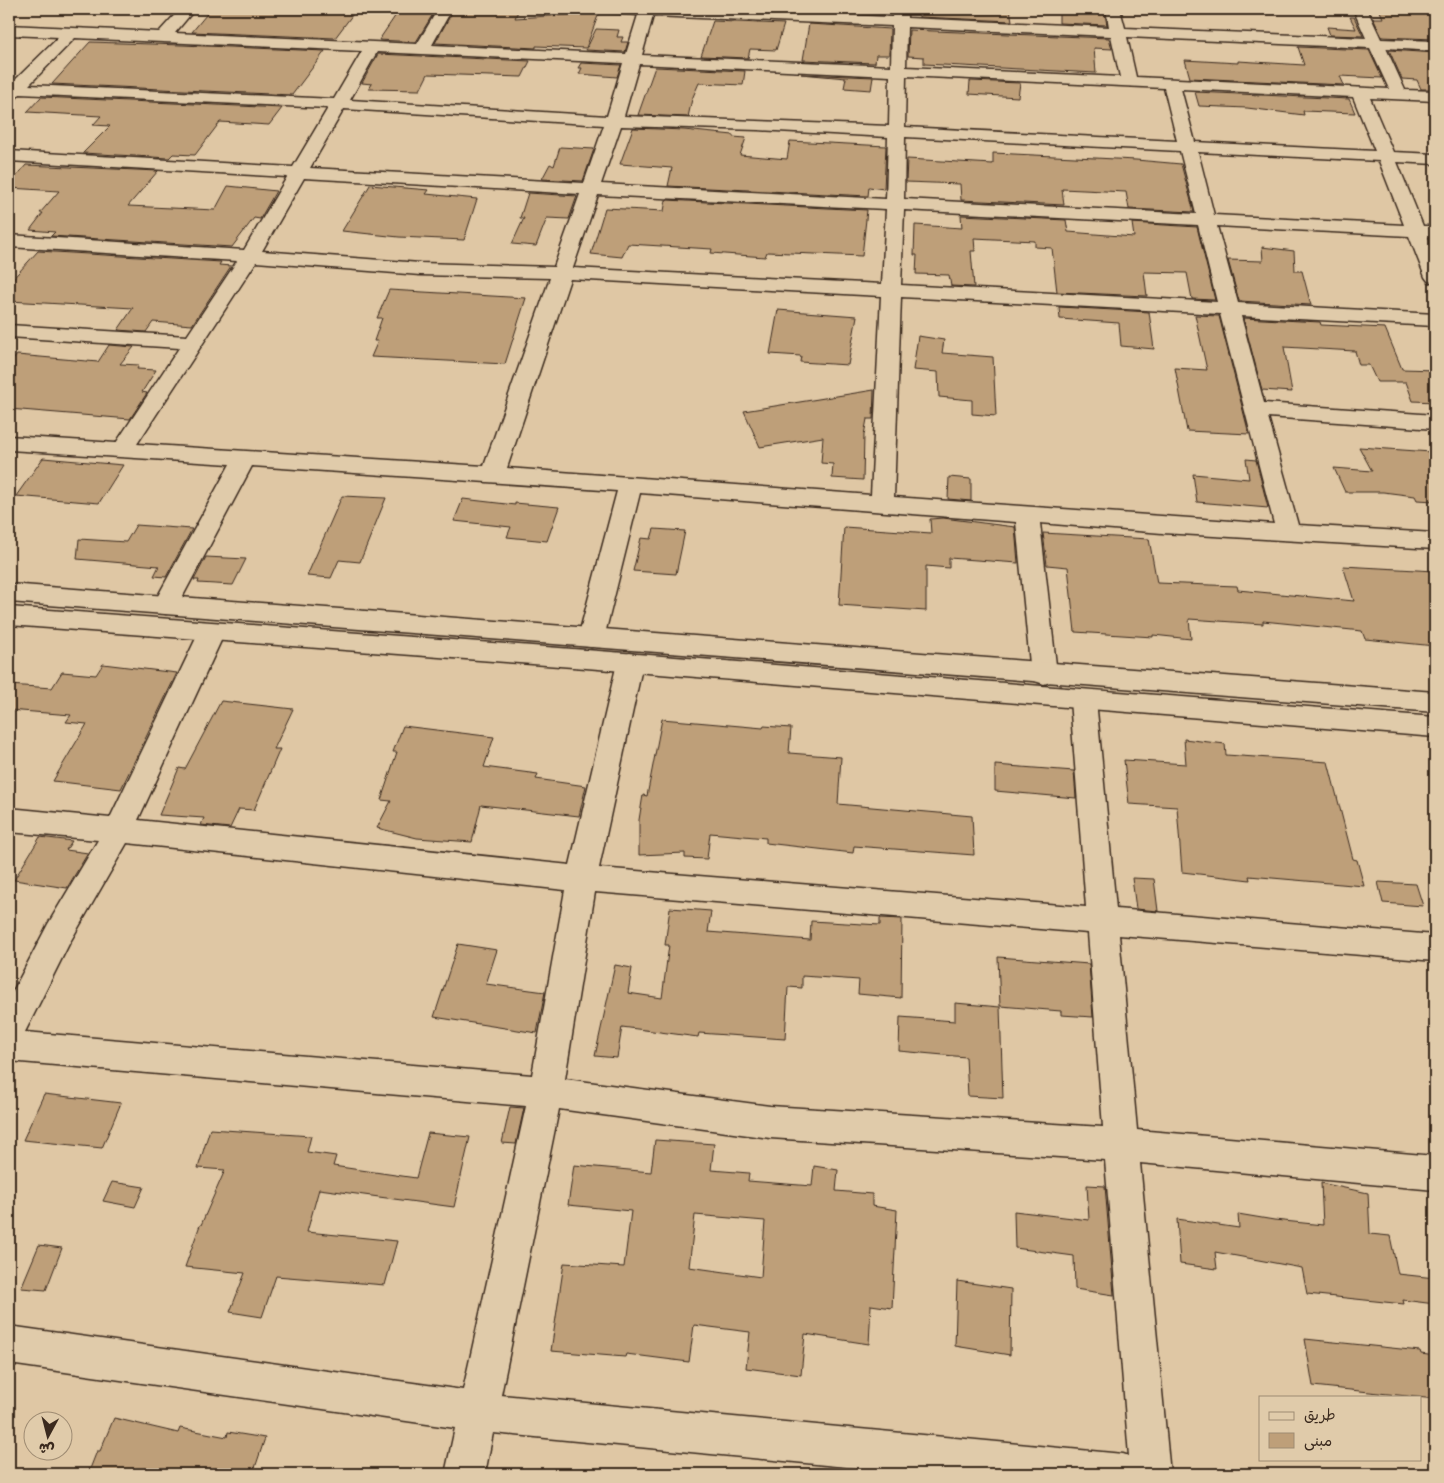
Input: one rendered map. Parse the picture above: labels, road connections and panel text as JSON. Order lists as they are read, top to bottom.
{
  "legend": ["طريق", "مبنى"],
  "north": "bottom"
}
